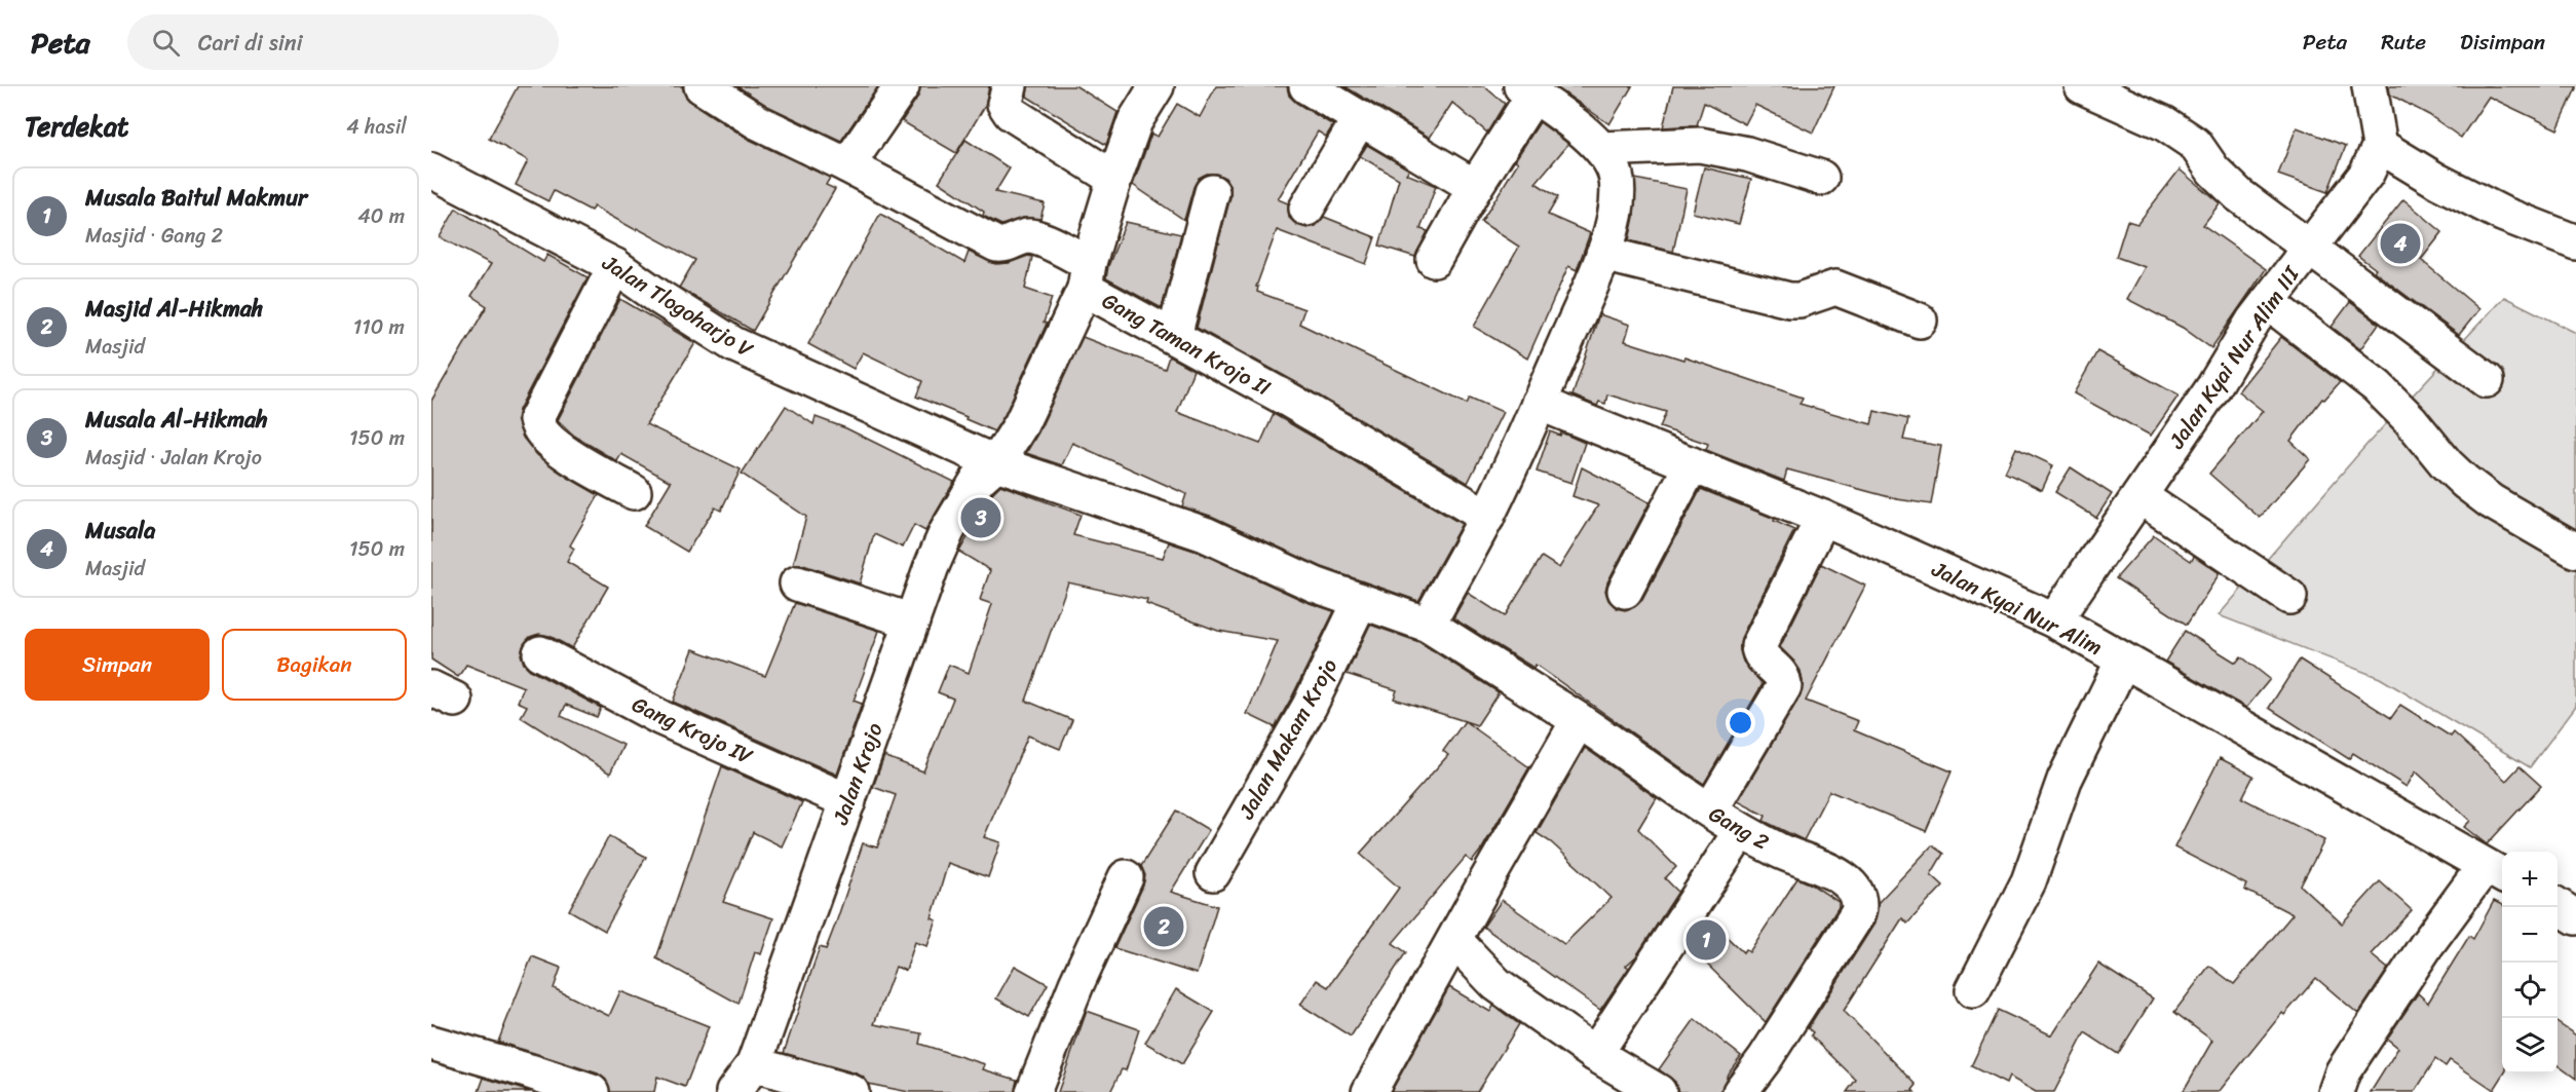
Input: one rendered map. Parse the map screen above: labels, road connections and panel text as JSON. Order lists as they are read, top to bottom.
{
  "streets": {
    "street": [
      "Jalan Tlogoharjo V",
      "Gang Taman Krojo II",
      "Jalan Kyai Nur Alim III",
      "Jalan Kyai Nur Alim",
      "Gang Krojo IV",
      "Jalan Makam Krojo",
      "Jalan Krojo",
      "Gang 2"
    ]
  },
  "crossings": [
    ["Jalan Tlogoharjo V", "Jalan Makam Krojo"],
    ["Jalan Tlogoharjo V", "Jalan Krojo"],
    ["Jalan Tlogoharjo V", "Gang 2"],
    ["Gang Taman Krojo II", "Jalan Krojo"],
    ["Jalan Kyai Nur Alim III", "Jalan Kyai Nur Alim"],
    ["Gang Krojo IV", "Jalan Krojo"],
    ["Jalan Makam Krojo", "Gang 2"]
  ],
  "page": {
    "header": "Peta",
    "search": "Cari di sini",
    "nav": ["Peta", "Rute", "Disimpan"],
    "heading": ["Terdekat", "4 hasil"],
    "list": [
      {
        "mark": "1",
        "name": "Musala Baitul Makmur",
        "note": "Masjid · Gang 2",
        "value": "40 m"
      },
      {
        "mark": "2",
        "name": "Masjid Al-Hikmah",
        "note": "Masjid",
        "value": "110 m"
      },
      {
        "mark": "3",
        "name": "Musala Al-Hikmah",
        "note": "Masjid · Jalan Krojo",
        "value": "150 m"
      },
      {
        "mark": "4",
        "name": "Musala",
        "note": "Masjid",
        "value": "150 m"
      }
    ],
    "pins": [
      "4",
      "3",
      "2",
      "1"
    ],
    "buttons": ["Simpan", "Bagikan"],
    "map_buttons": ["+", "−"]
  }
}
